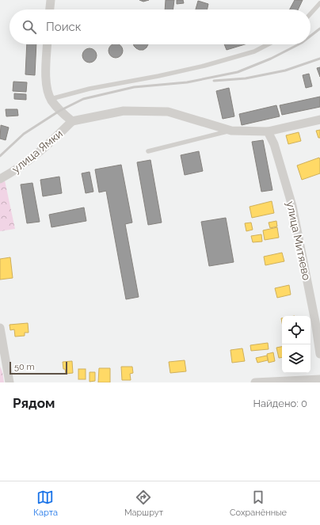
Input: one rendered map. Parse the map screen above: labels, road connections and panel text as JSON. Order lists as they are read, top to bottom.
{
  "streets": {
    "street": ["улица Ямки", "улица Митяево"]
  },
  "scale_bar": "50 m",
  "page": {
    "search": "Поиск",
    "scale": "50 m",
    "heading": ["Рядом", "Найдено: 0"],
    "nav": ["Карта", "Маршрут", "Сохранённые"]
  }
}
